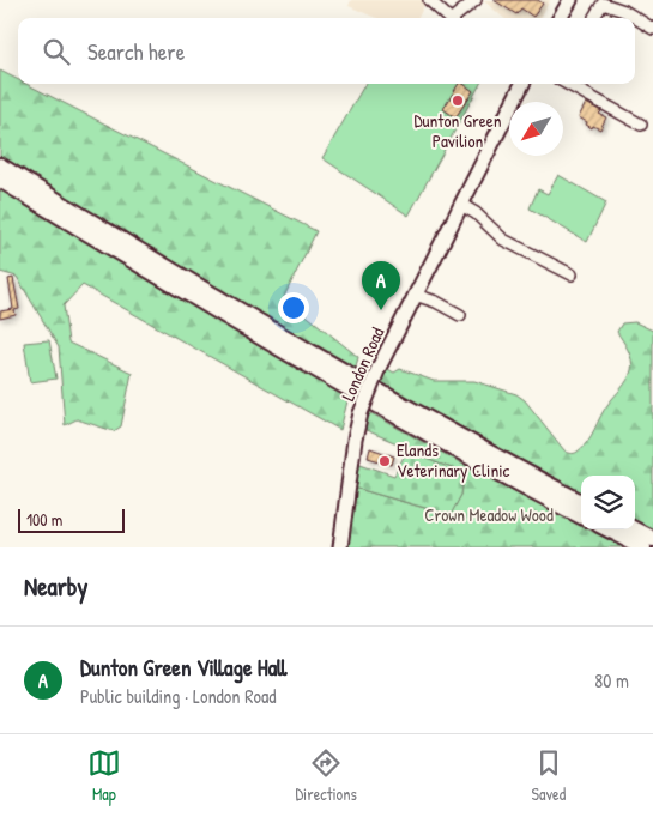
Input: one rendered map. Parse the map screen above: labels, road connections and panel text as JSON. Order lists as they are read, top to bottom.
{
  "streets": {
    "main road": ["London Road"]
  },
  "parks": ["Crown Meadow Wood"],
  "places": ["Dunton Green Pavilion", "Elands Veterinary Clinic"],
  "scale_bar": "100 m",
  "north": "bottom left",
  "page": {
    "search": "Search here",
    "pins": "A",
    "scale": "100 m",
    "heading": "Nearby",
    "list": [
      {
        "mark": "A",
        "name": "Dunton Green Village Hall",
        "note": "Public building · London Road",
        "value": "80 m"
      }
    ],
    "nav": ["Map", "Directions", "Saved"]
  }
}
